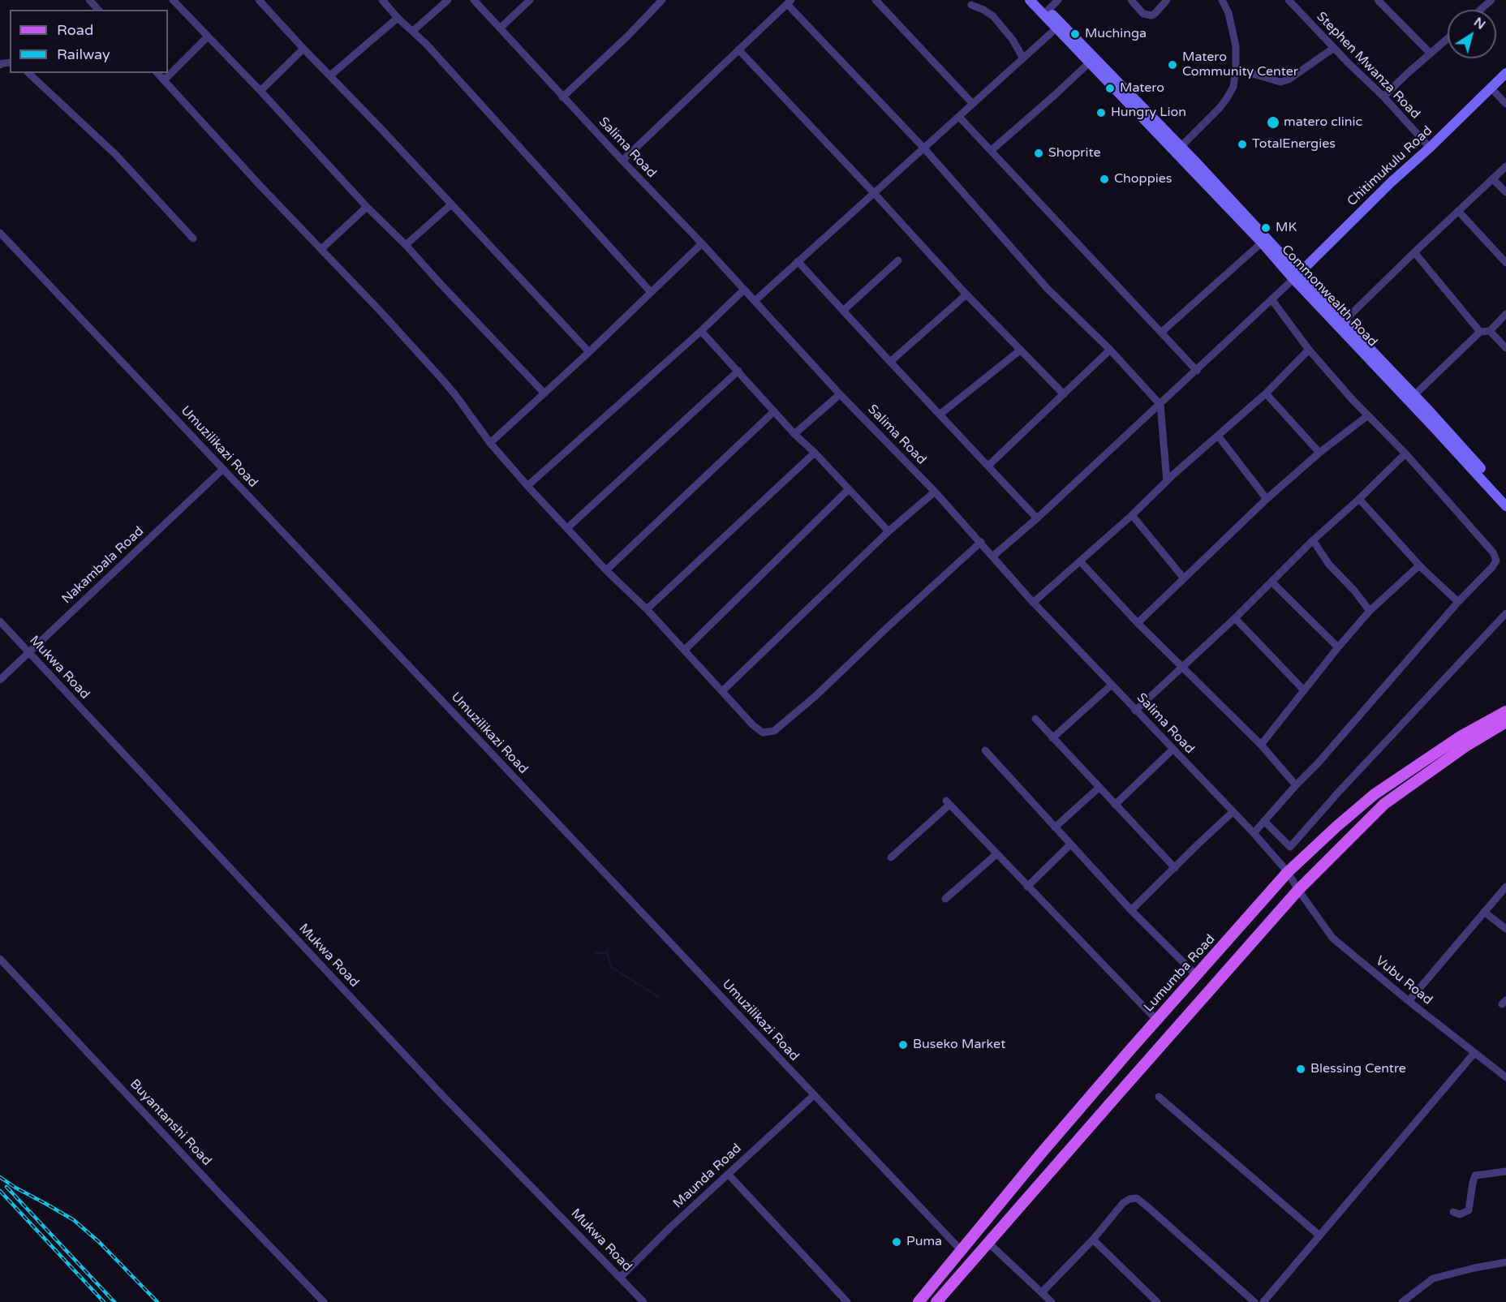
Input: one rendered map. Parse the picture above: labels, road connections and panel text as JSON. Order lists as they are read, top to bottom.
{
  "streets": {
    "main road": ["Chitimukulu Road", "Commonwealth Road", "Lumumba Road"],
    "street": [
      "Stephen Mwanza Road",
      "Salima Road",
      "Umuzilikazi Road",
      "Nakambala Road",
      "Mukwa Road",
      "Vubu Road",
      "Buyantanshi Road",
      "Maunda Road"
    ]
  },
  "crossings": [
    ["Stephen Mwanza Road", "Chitimukulu Road"],
    ["Salima Road", "Lumumba Road"],
    ["Salima Road", "Vubu Road"],
    ["Chitimukulu Road", "Commonwealth Road"],
    ["Umuzilikazi Road", "Nakambala Road"],
    ["Umuzilikazi Road", "Lumumba Road"],
    ["Umuzilikazi Road", "Maunda Road"],
    ["Nakambala Road", "Mukwa Road"],
    ["Mukwa Road", "Maunda Road"]
  ],
  "places": [
    "Muchinga",
    "Matero Community Center",
    "Matero",
    "Hungry Lion",
    "matero clinic",
    "TotalEnergies",
    "Shoprite",
    "Choppies",
    "MK",
    "Buseko Market",
    "Blessing Centre",
    "Puma"
  ],
  "legend": ["Road", "Railway"],
  "north": "top right"
}
